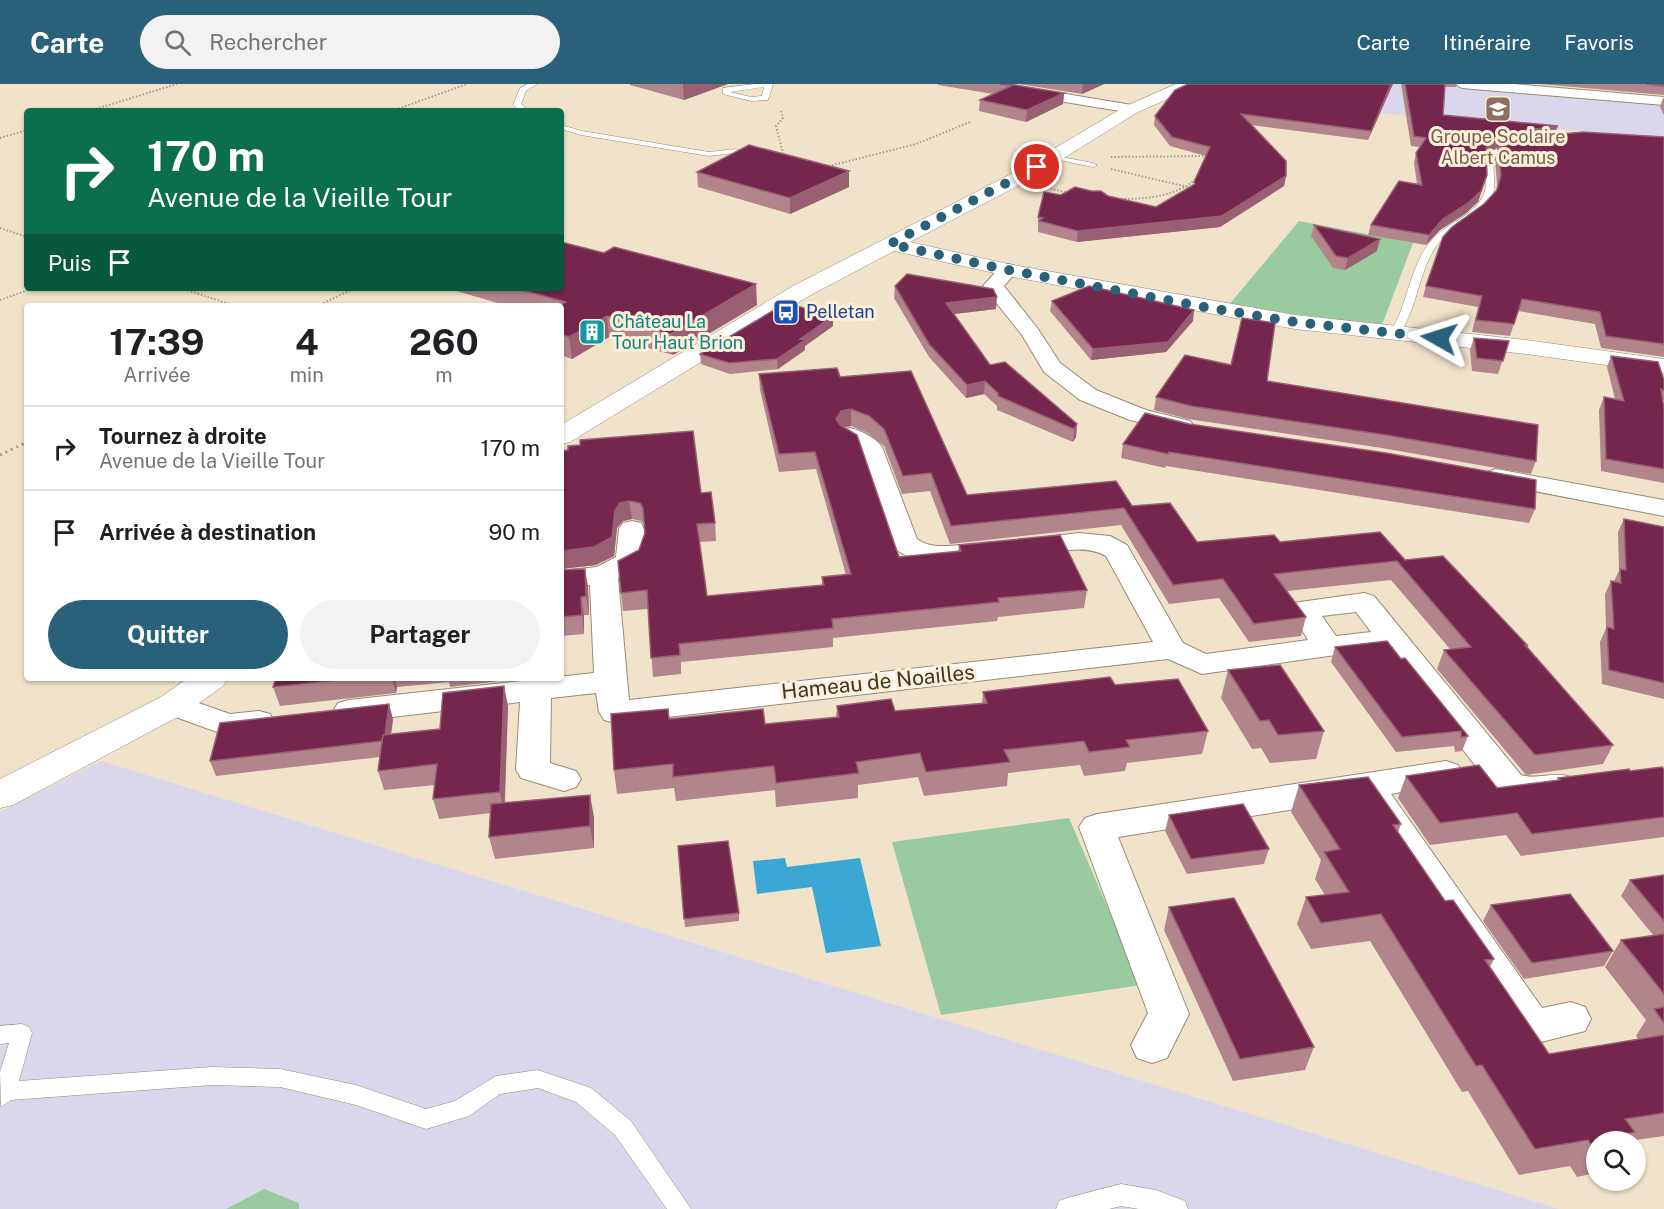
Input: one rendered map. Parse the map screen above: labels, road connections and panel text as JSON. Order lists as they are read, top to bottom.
{
  "streets": {
    "street": ["Hameau de Noailles"]
  },
  "places": {
    "school or university": ["Groupe Scolaire Albert Camus"],
    "bus stop": ["Pelletan"],
    "building": ["Château La Tour Haut Brion"]
  },
  "page": {
    "header": "Carte",
    "search": "Rechercher",
    "nav": ["Carte", "Itinéraire", "Favoris"],
    "turn": ["170 m", "Avenue de la Vieille Tour"],
    "then": "Puis",
    "eta": [
      "17:39",
      "Arrivée",
      "4",
      "min",
      "260",
      "m"
    ],
    "list": [
      {
        "name": "Tournez à droite",
        "note": "Avenue de la Vieille Tour",
        "value": "170 m"
      },
      {
        "name": "Arrivée à destination",
        "value": "90 m"
      }
    ],
    "buttons": ["Quitter", "Partager"]
  }
}
